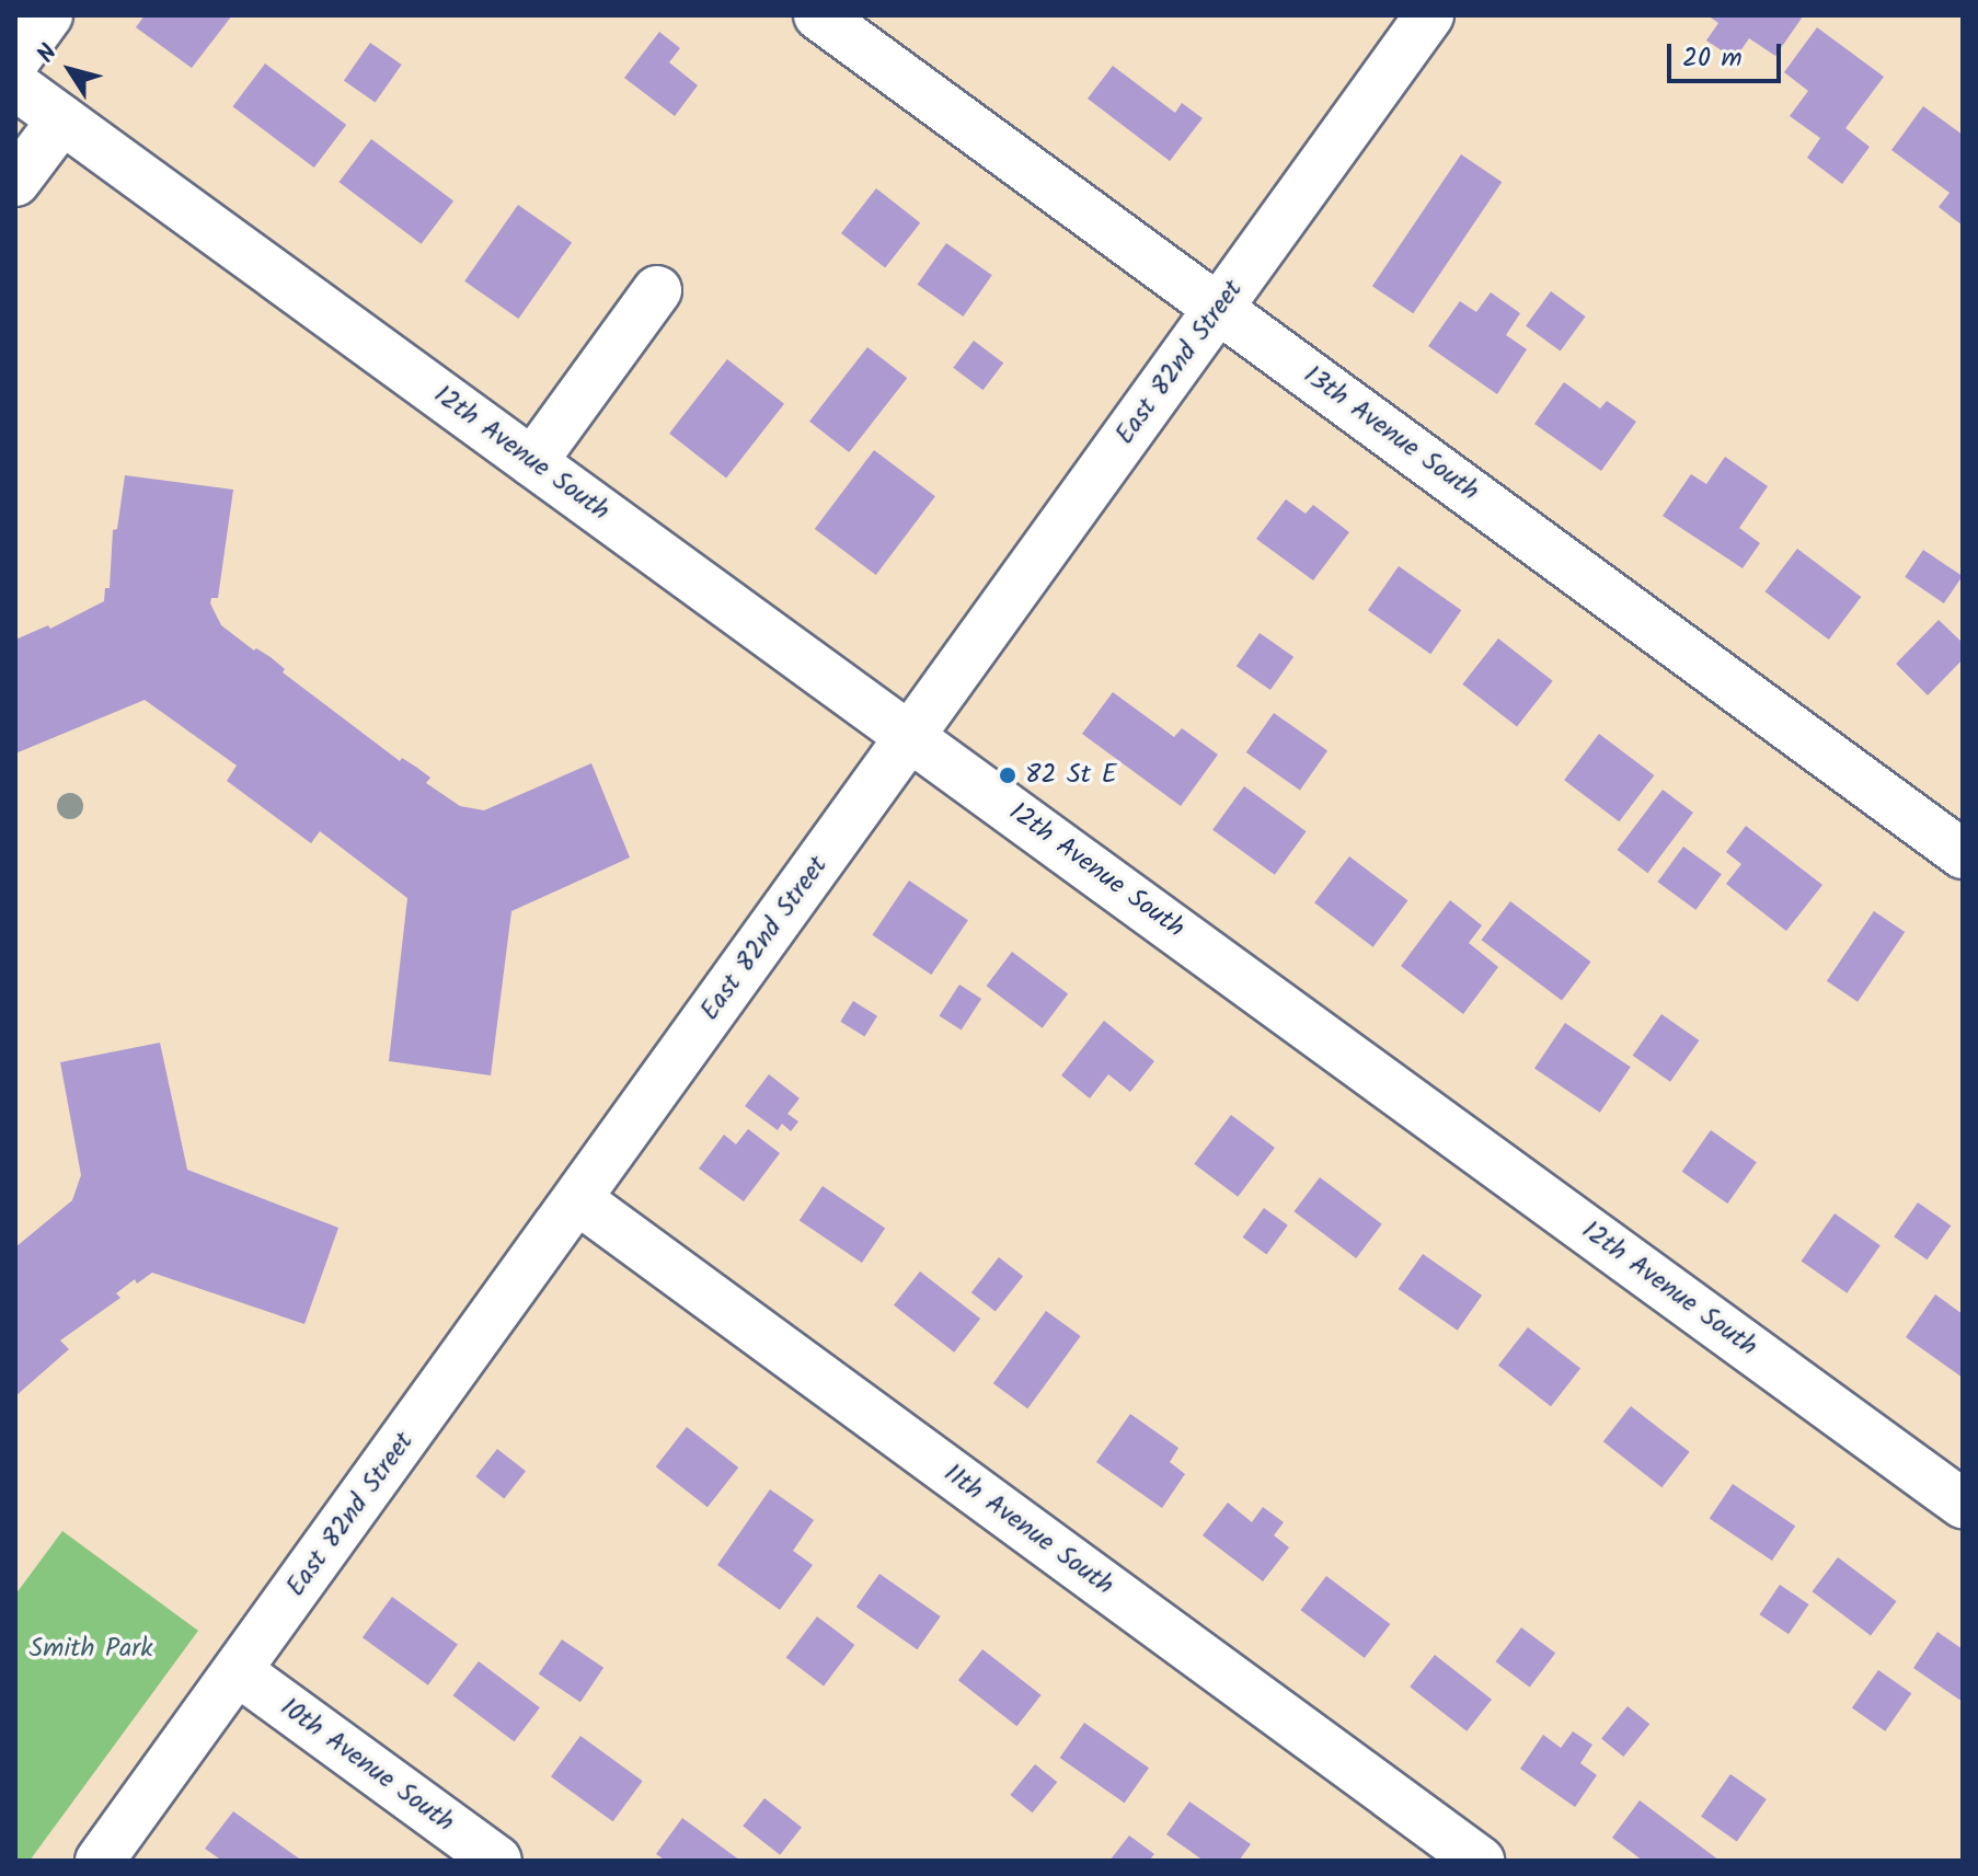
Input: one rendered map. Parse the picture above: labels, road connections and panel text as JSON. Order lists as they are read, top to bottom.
{
  "streets": {
    "street": [
      "East 82nd Street",
      "13th Avenue South",
      "12th Avenue South",
      "11th Avenue South",
      "10th Avenue South"
    ]
  },
  "crossings": [
    ["East 82nd Street", "13th Avenue South"],
    ["East 82nd Street", "12th Avenue South"],
    ["East 82nd Street", "11th Avenue South"],
    ["East 82nd Street", "10th Avenue South"]
  ],
  "parks": ["Smith Park"],
  "places": ["82 St E"],
  "scale_bar": "20 m",
  "north": "top left"
}
